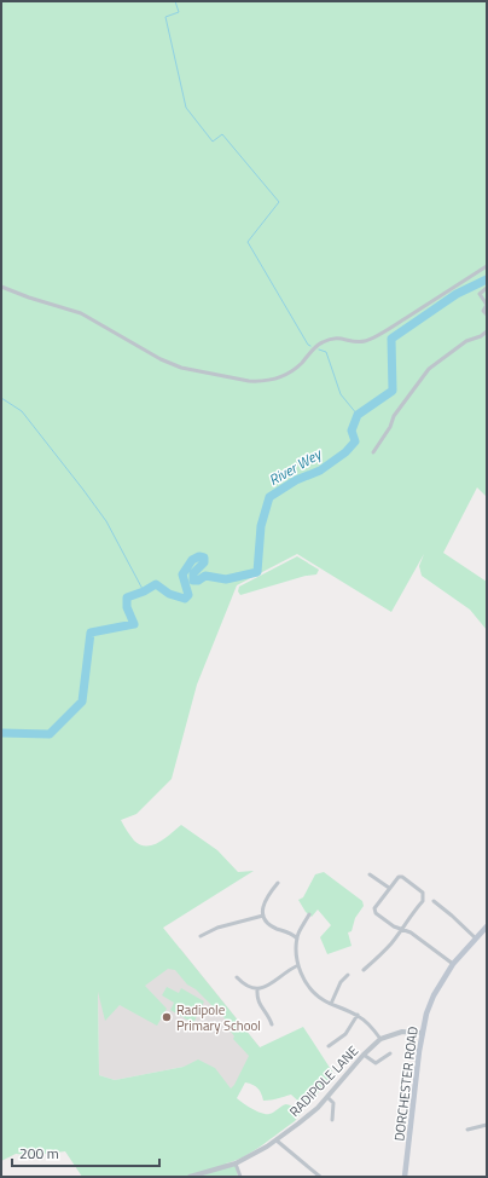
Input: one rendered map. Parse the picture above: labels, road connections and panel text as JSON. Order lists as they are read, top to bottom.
{
  "streets": {
    "main road": ["DORCHESTER ROAD"],
    "street": ["RADIPOLE LANE"]
  },
  "crossings": [
    ["RADIPOLE LANE", "DORCHESTER ROAD"]
  ],
  "water": ["River Wey"],
  "places": ["Radipole Primary School"],
  "scale_bar": "200 m"
}
